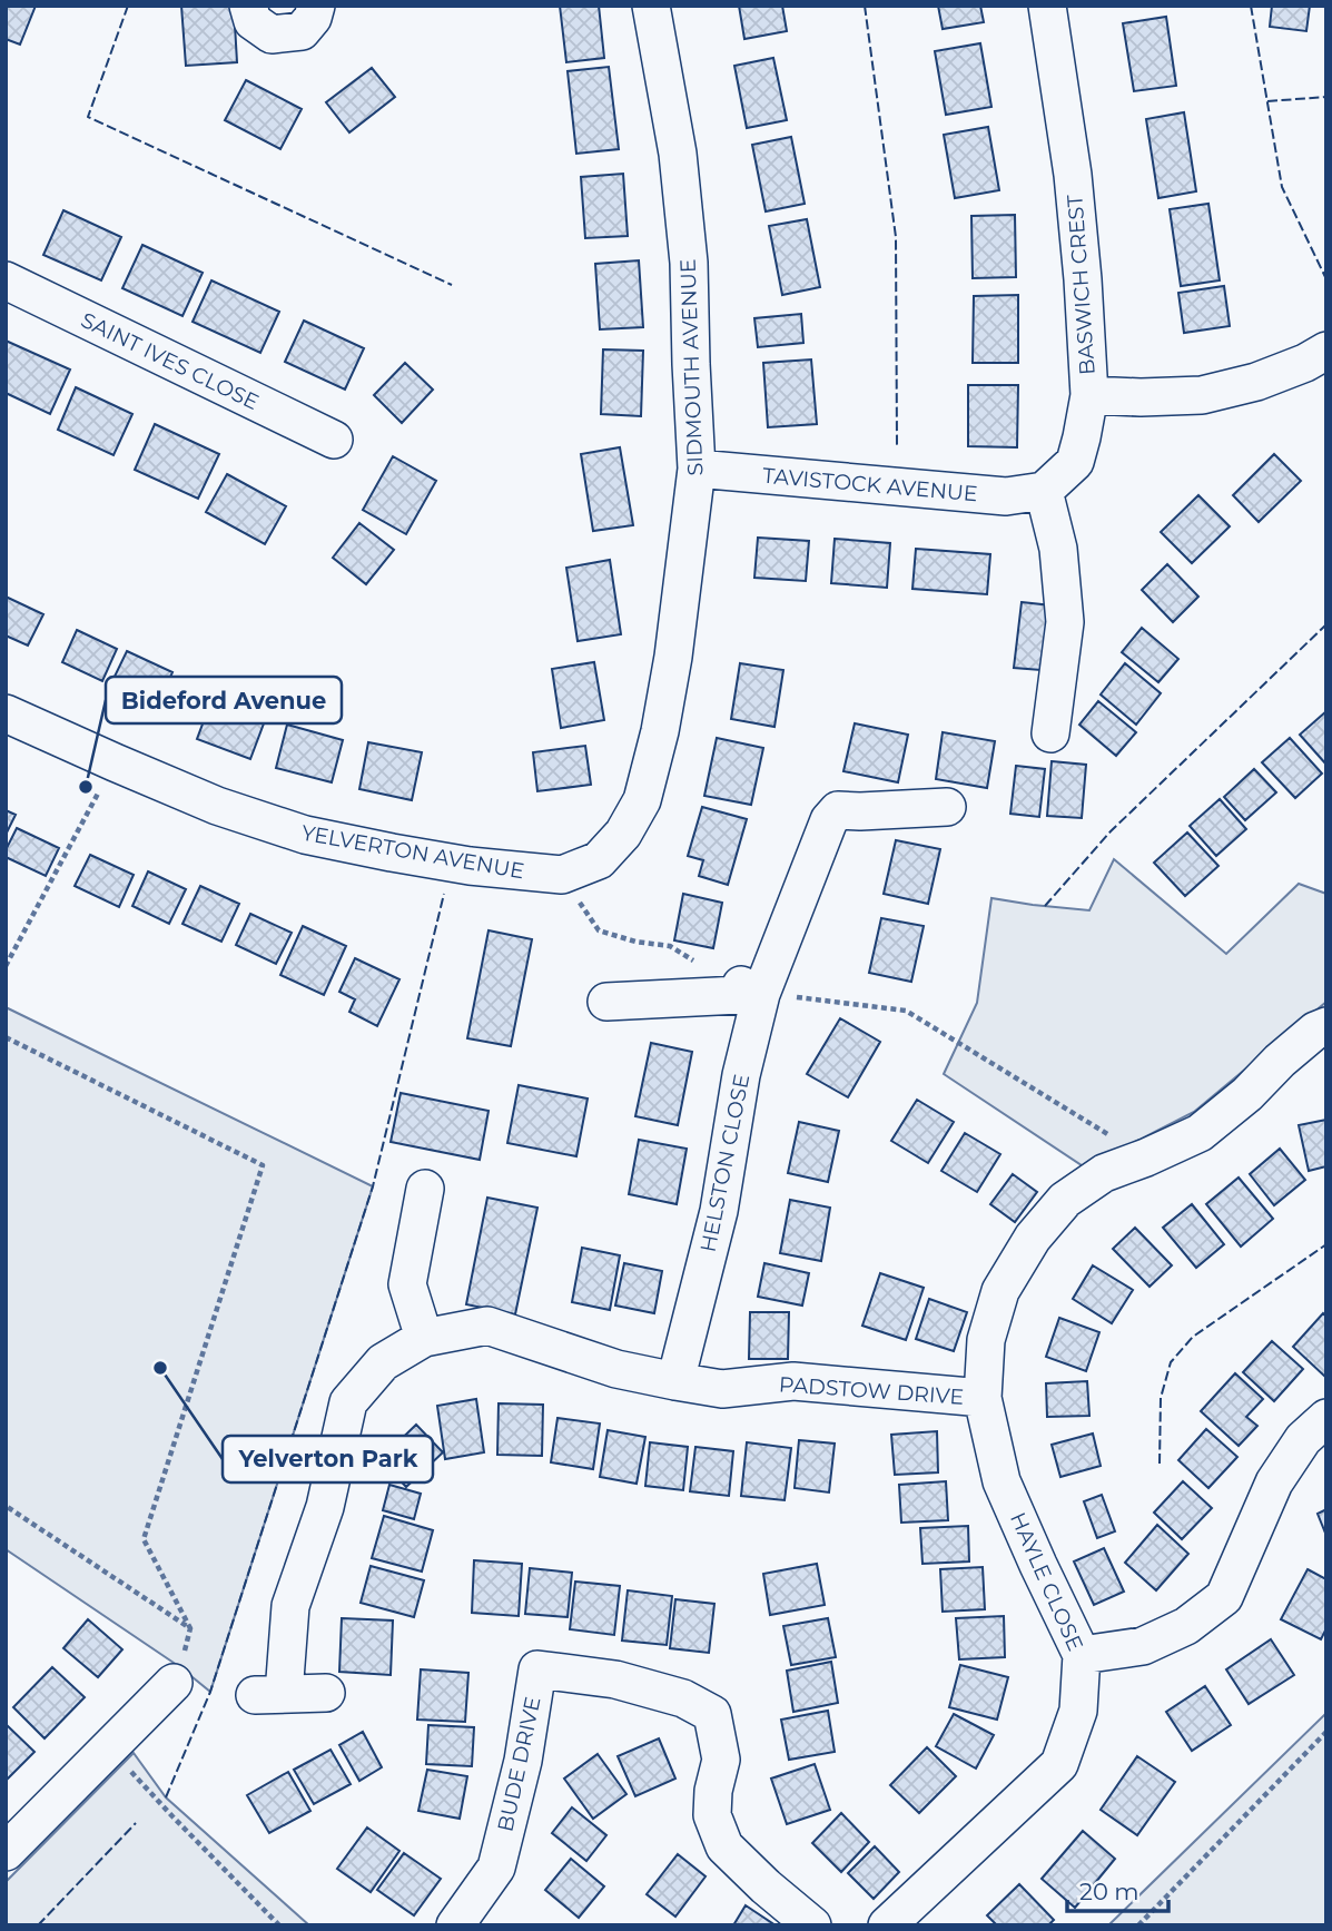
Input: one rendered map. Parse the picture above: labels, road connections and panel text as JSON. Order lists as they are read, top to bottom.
{
  "streets": {
    "street": [
      "BASWICH CREST",
      "SAINT IVES CLOSE",
      "SIDMOUTH AVENUE",
      "TAVISTOCK AVENUE",
      "YELVERTON AVENUE",
      "HELSTON CLOSE",
      "PADSTOW DRIVE",
      "HAYLE CLOSE",
      "BUDE DRIVE"
    ]
  },
  "crossings": [
    ["BASWICH CREST", "TAVISTOCK AVENUE"],
    ["SIDMOUTH AVENUE", "TAVISTOCK AVENUE"],
    ["SIDMOUTH AVENUE", "YELVERTON AVENUE"],
    ["HELSTON CLOSE", "PADSTOW DRIVE"],
    ["PADSTOW DRIVE", "HAYLE CLOSE"]
  ],
  "places": ["Bideford Avenue", "Yelverton Park"],
  "scale_bar": "20 m"
}
